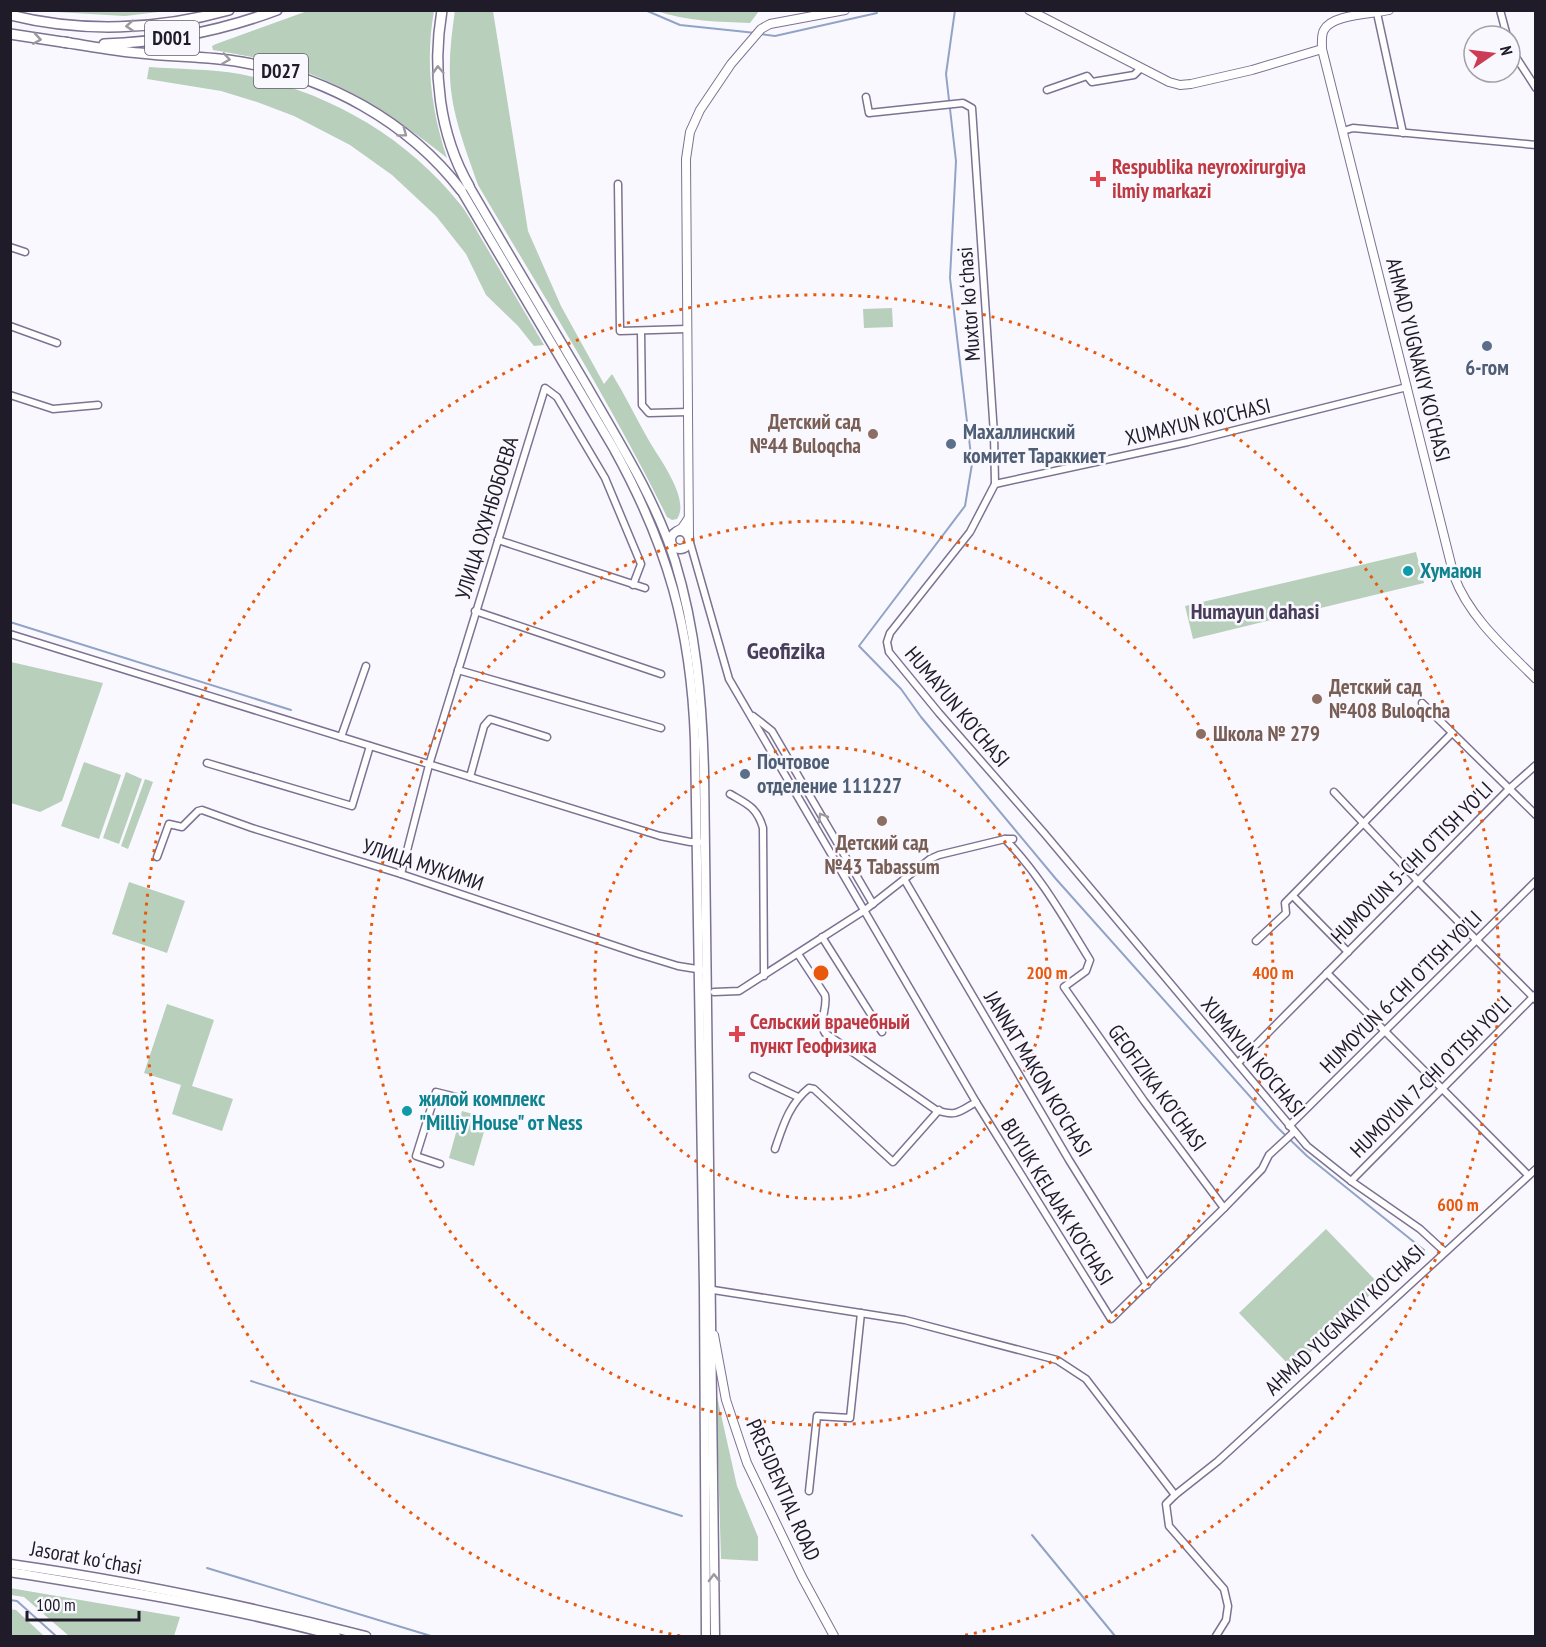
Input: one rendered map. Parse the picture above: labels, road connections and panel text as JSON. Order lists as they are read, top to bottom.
{
  "streets": {
    "highway": ["D001", "D027"],
    "main road": ["Jasorat koʻchasi"],
    "street": [
      "Muxtor koʻchasi",
      "AHMAD YUGNAKIY KO'CHASI",
      "XUMAYUN KO'CHASI",
      "УЛИЦА ОХУНБОБОЕВА",
      "HUMAYUN KO'CHASI",
      "HUMOYUN 5-CHI O'TISH YO'LI",
      "УЛИЦА МУКИМИ",
      "HUMOYUN 6-CHI O'TISH YO'LI",
      "JANNAT MAKON KO'CHASI",
      "HUMOYUN 7-CHI O'TISH YO'LI",
      "GEOFIZIKA KO'CHASI",
      "BUYUK KELAJAK KO'CHASI",
      "PRESIDENTIAL ROAD"
    ]
  },
  "crossings": [
    ["D001", "D027"],
    ["Muxtor koʻchasi", "XUMAYUN KO'CHASI"],
    ["Muxtor koʻchasi", "HUMAYUN KO'CHASI"],
    ["AHMAD YUGNAKIY KO'CHASI", "XUMAYUN KO'CHASI"],
    ["XUMAYUN KO'CHASI", "HUMAYUN KO'CHASI"],
    ["XUMAYUN KO'CHASI", "HUMOYUN 5-CHI O'TISH YO'LI"],
    ["XUMAYUN KO'CHASI", "HUMOYUN 6-CHI O'TISH YO'LI"],
    ["XUMAYUN KO'CHASI", "HUMOYUN 7-CHI O'TISH YO'LI"],
    ["УЛИЦА ОХУНБОБОЕВА", "УЛИЦА МУКИМИ"],
    ["HUMOYUN 6-CHI O'TISH YO'LI", "JANNAT MAKON KO'CHASI"],
    ["HUMOYUN 6-CHI O'TISH YO'LI", "GEOFIZIKA KO'CHASI"],
    ["HUMOYUN 6-CHI O'TISH YO'LI", "BUYUK KELAJAK KO'CHASI"]
  ],
  "districts": ["Humayun dahasi", "Geofizika"],
  "places": {
    "health": ["Respublika neyroxirurgiya ilmiy markazi", "Сельский врачебный пункт Геофизика"],
    "other": [
      "6-гом",
      "Детский сад №44 Buloqcha",
      "Махаллинский комитет Тараккиет",
      "Хумаюн",
      "Детский сад №408 Buloqcha",
      "Школа № 279",
      "Почтовое отделение 111227",
      "Детский сад №43 Tabassum",
      "жилой комплекс \"Milliy House\" от Ness"
    ]
  },
  "scale_bar": "100 m",
  "north": "right",
  "rings": ["200 m", "400 m", "600 m"]
}
